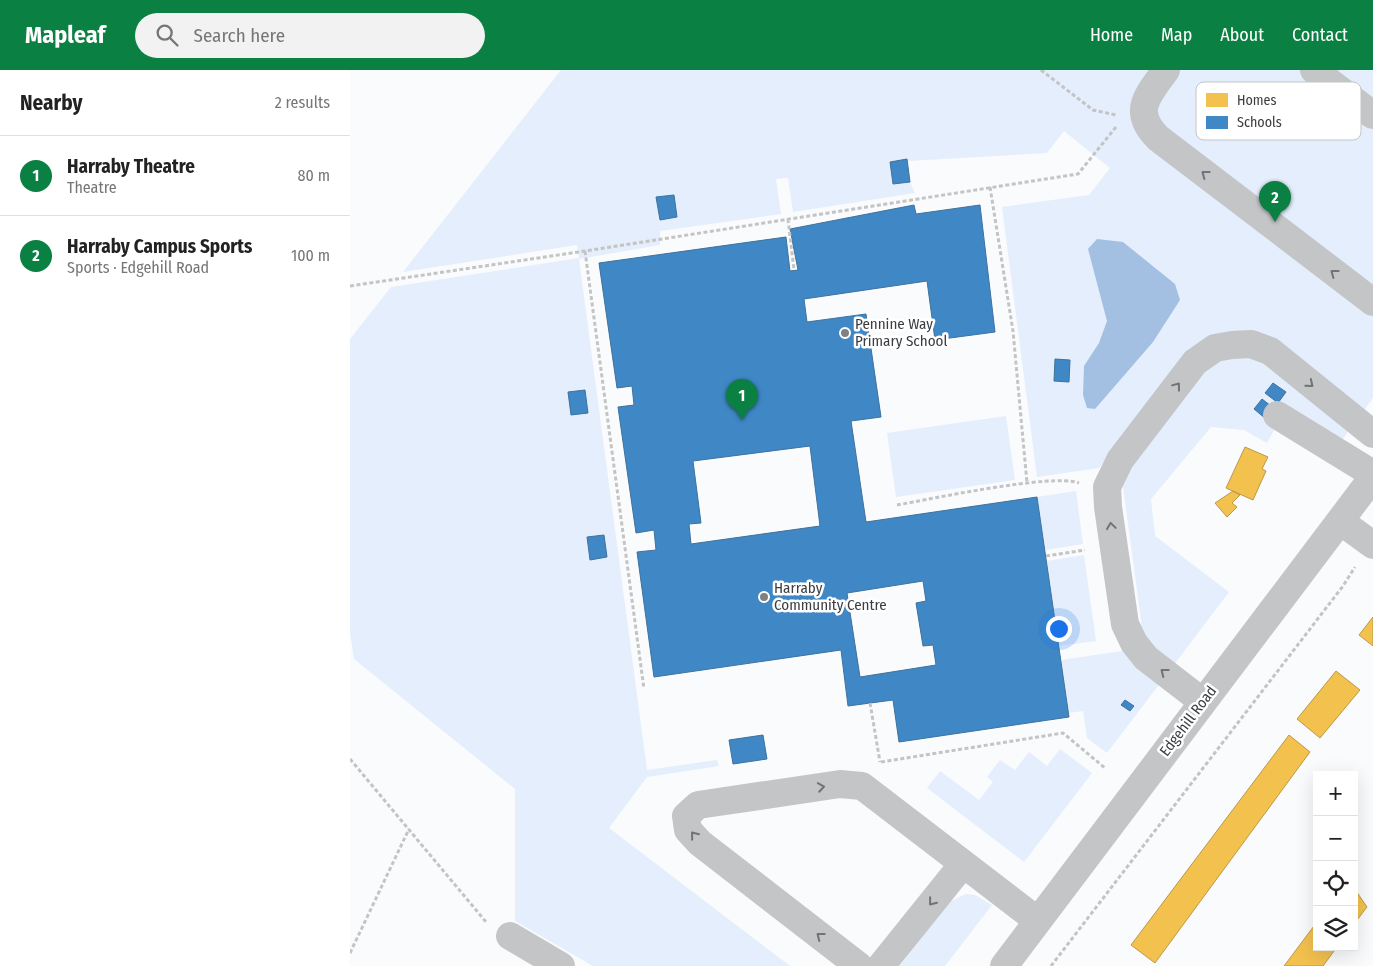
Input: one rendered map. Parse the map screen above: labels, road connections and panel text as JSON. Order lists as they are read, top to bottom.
{
  "streets": {
    "street": ["Edgehill Road"]
  },
  "places": ["Pennine Way Primary School", "Harraby Community Centre"],
  "legend": ["Homes", "Schools"],
  "page": {
    "header": "Mapleaf",
    "search": "Search here",
    "nav": [
      "Home",
      "Map",
      "About",
      "Contact"
    ],
    "heading": ["Nearby", "2 results"],
    "list": [
      {
        "mark": "1",
        "name": "Harraby Theatre",
        "note": "Theatre",
        "value": "80 m"
      },
      {
        "mark": "2",
        "name": "Harraby Campus Sports",
        "note": "Sports · Edgehill Road",
        "value": "100 m"
      }
    ],
    "pins": ["2", "1"],
    "map_buttons": ["+", "−"]
  }
}
